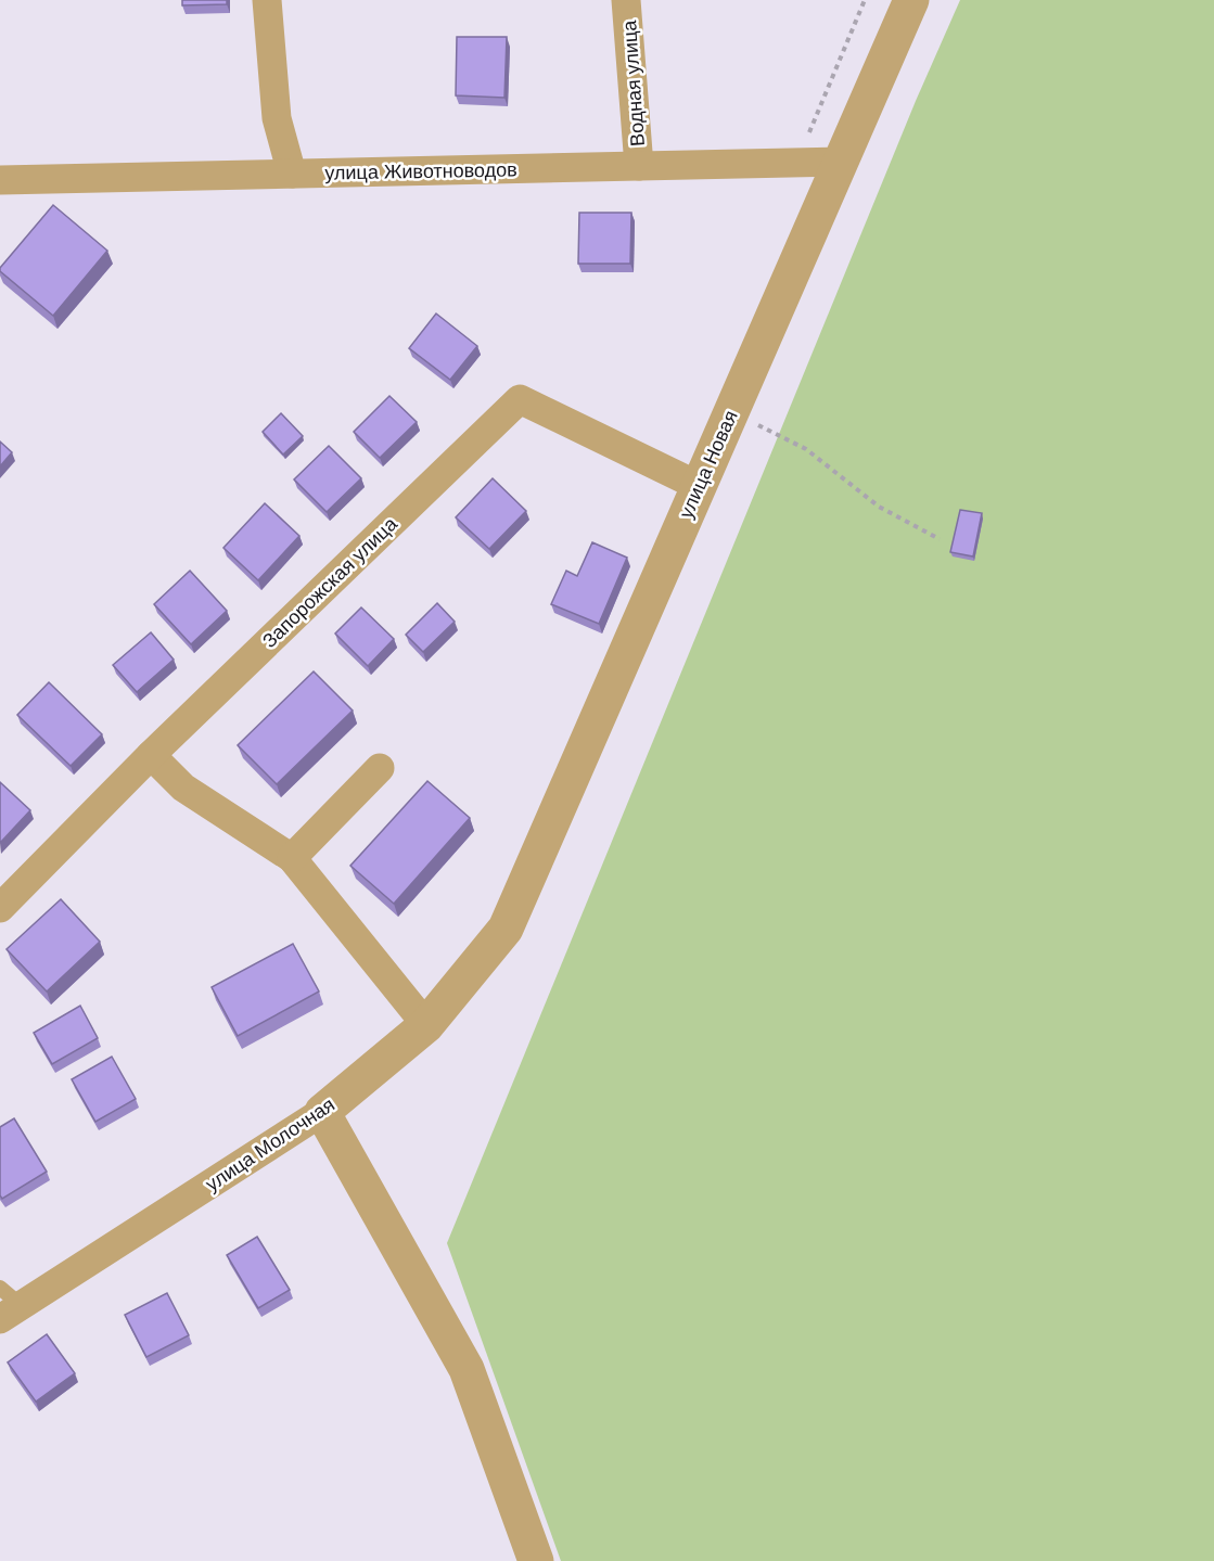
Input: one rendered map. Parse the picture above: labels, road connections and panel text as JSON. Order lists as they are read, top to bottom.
{
  "streets": {
    "street": [
      "Водная улица",
      "улица Животноводов",
      "улица Новая",
      "Запорожская улица",
      "улица Молочная"
    ]
  },
  "crossings": [
    ["Водная улица", "улица Животноводов"],
    ["улица Животноводов", "улица Новая"],
    ["улица Новая", "Запорожская улица"],
    ["улица Новая", "улица Молочная"]
  ]
}
